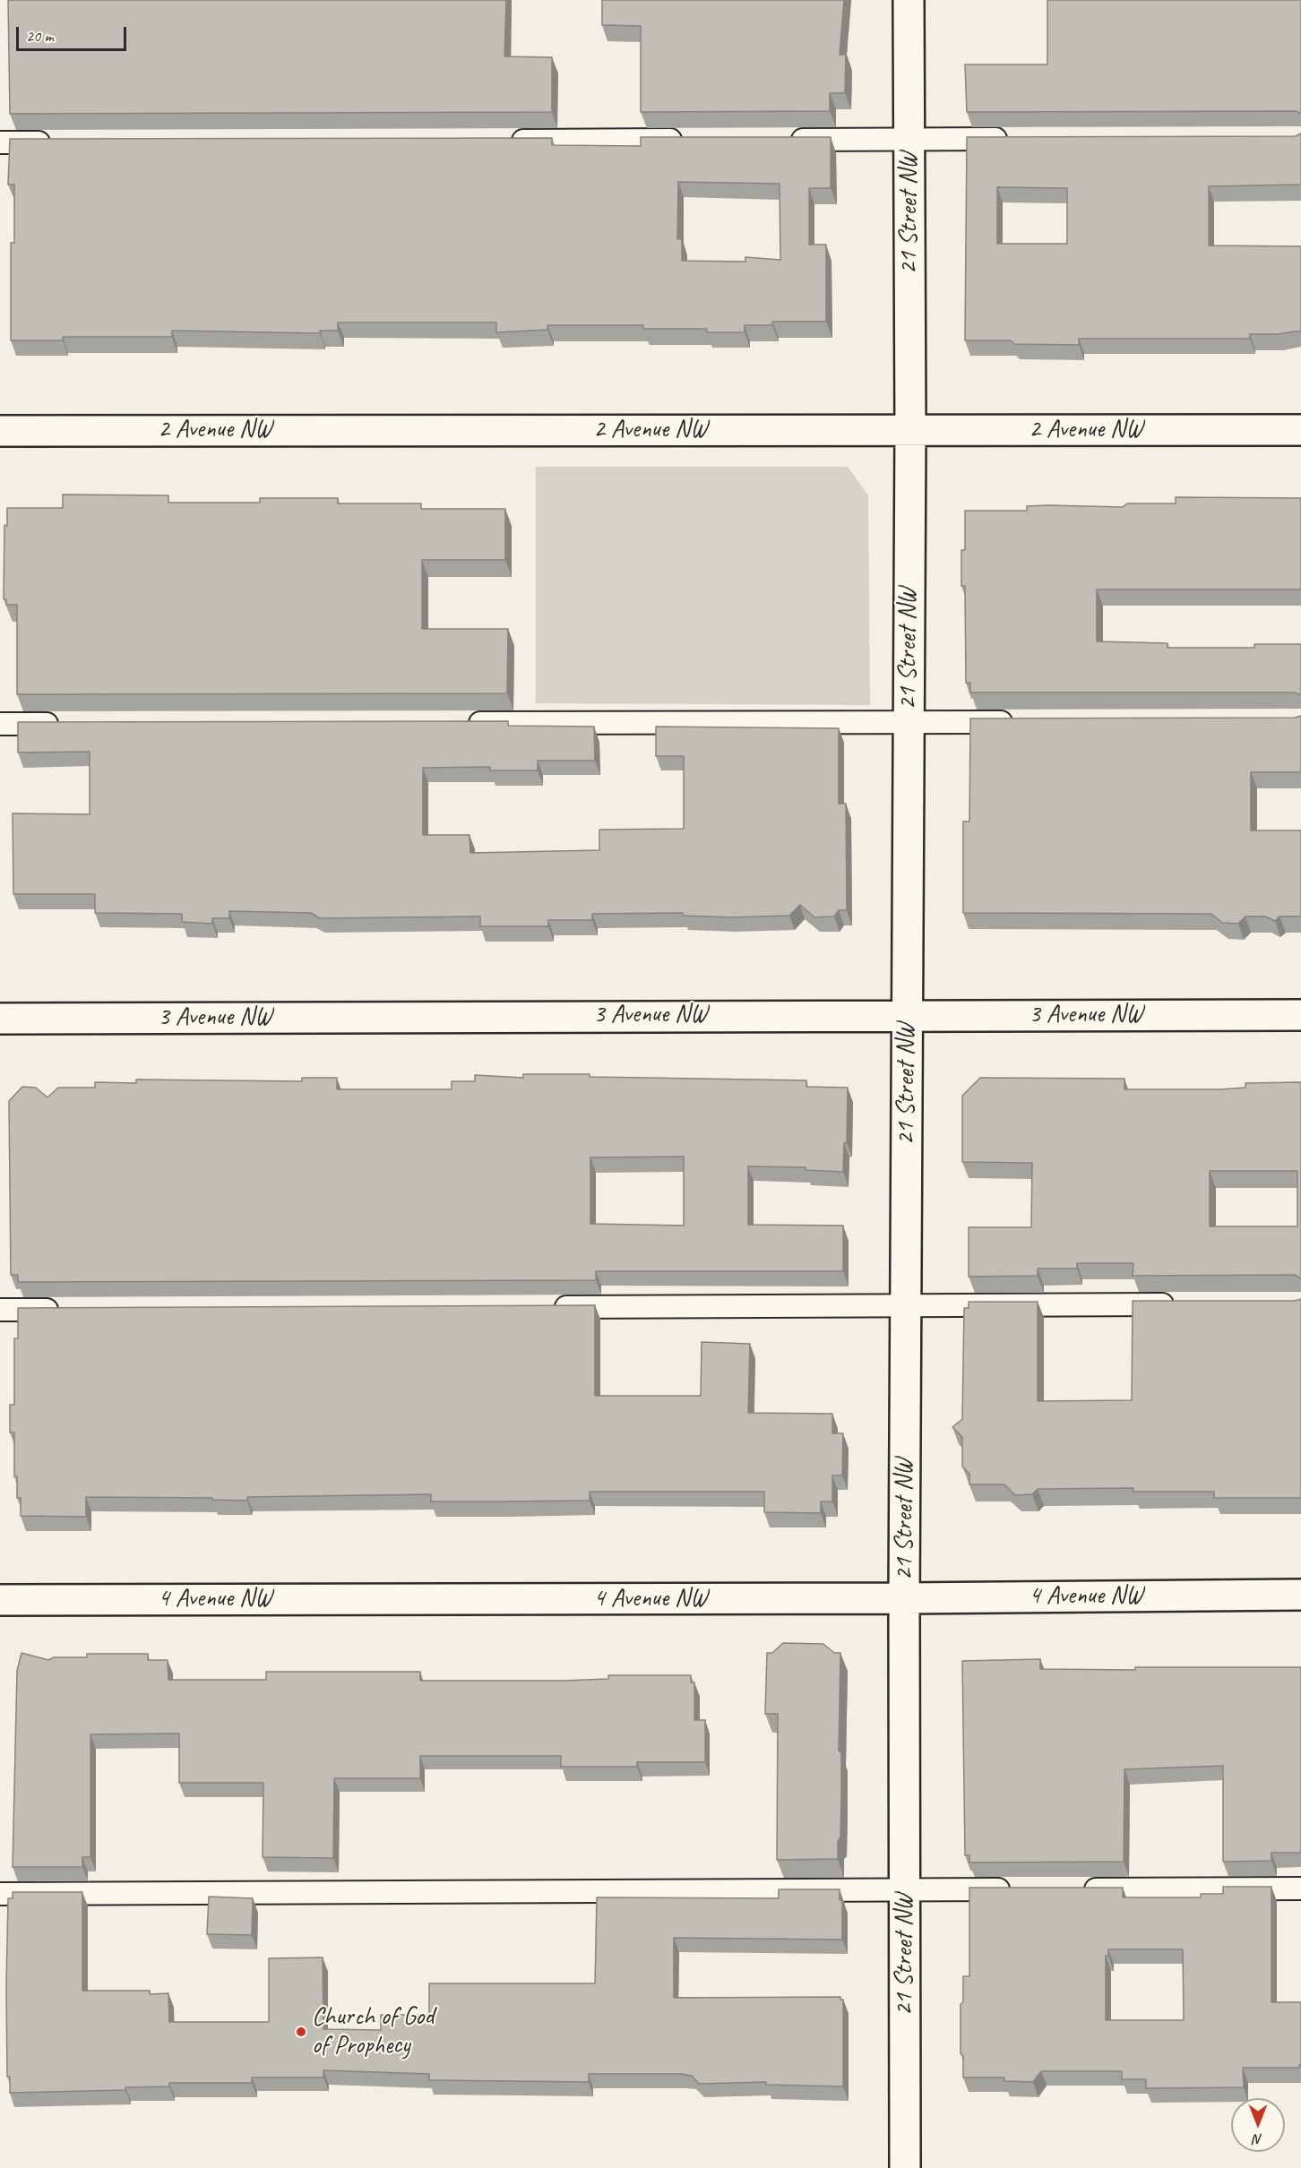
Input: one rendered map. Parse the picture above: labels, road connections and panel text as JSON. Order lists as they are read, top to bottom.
{
  "streets": {
    "street": [
      "21 Street NW",
      "2 Avenue NW",
      "3 Avenue NW",
      "4 Avenue NW"
    ]
  },
  "crossings": [
    ["21 Street NW", "2 Avenue NW"],
    ["21 Street NW", "3 Avenue NW"],
    ["21 Street NW", "4 Avenue NW"]
  ],
  "places": ["Church of God of Prophecy"],
  "scale_bar": "20 m",
  "north": "bottom"
}
